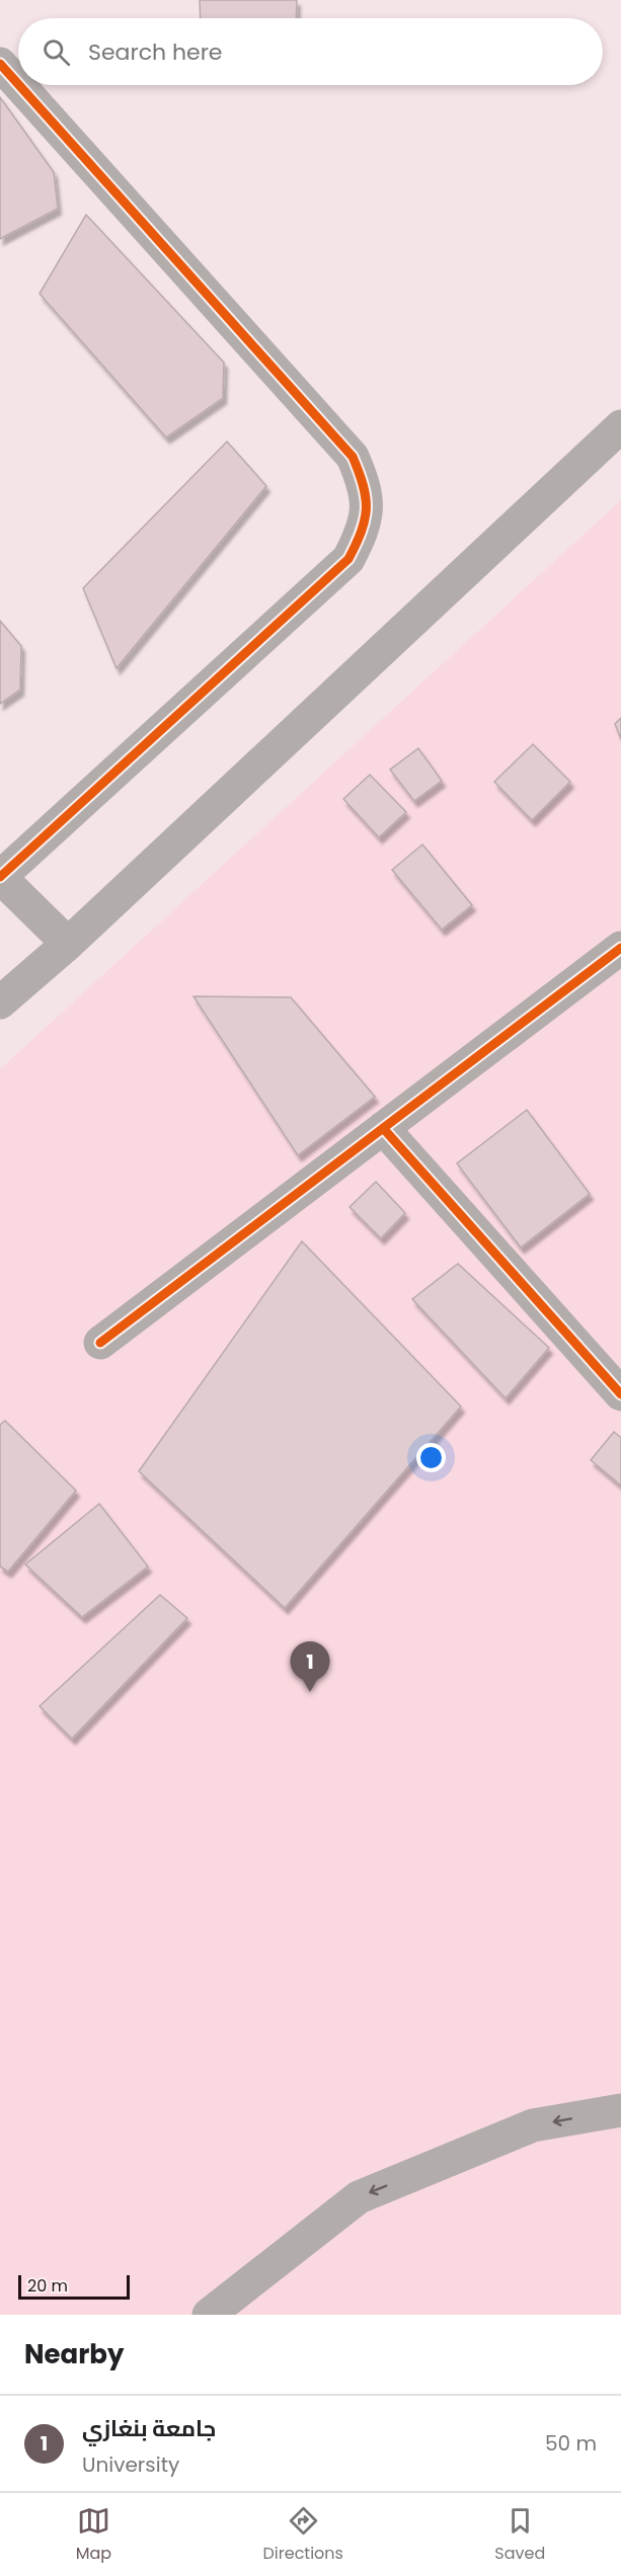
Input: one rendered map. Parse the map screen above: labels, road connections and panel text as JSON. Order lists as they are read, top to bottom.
{
  "scale_bar": "20 m",
  "page": {
    "search": "Search here",
    "pins": "1",
    "scale": "20 m",
    "heading": "Nearby",
    "list": [
      {
        "mark": "1",
        "name": "جامعة بنغازي",
        "note": "University",
        "value": "50 m"
      }
    ],
    "nav": ["Map", "Directions", "Saved"]
  }
}
